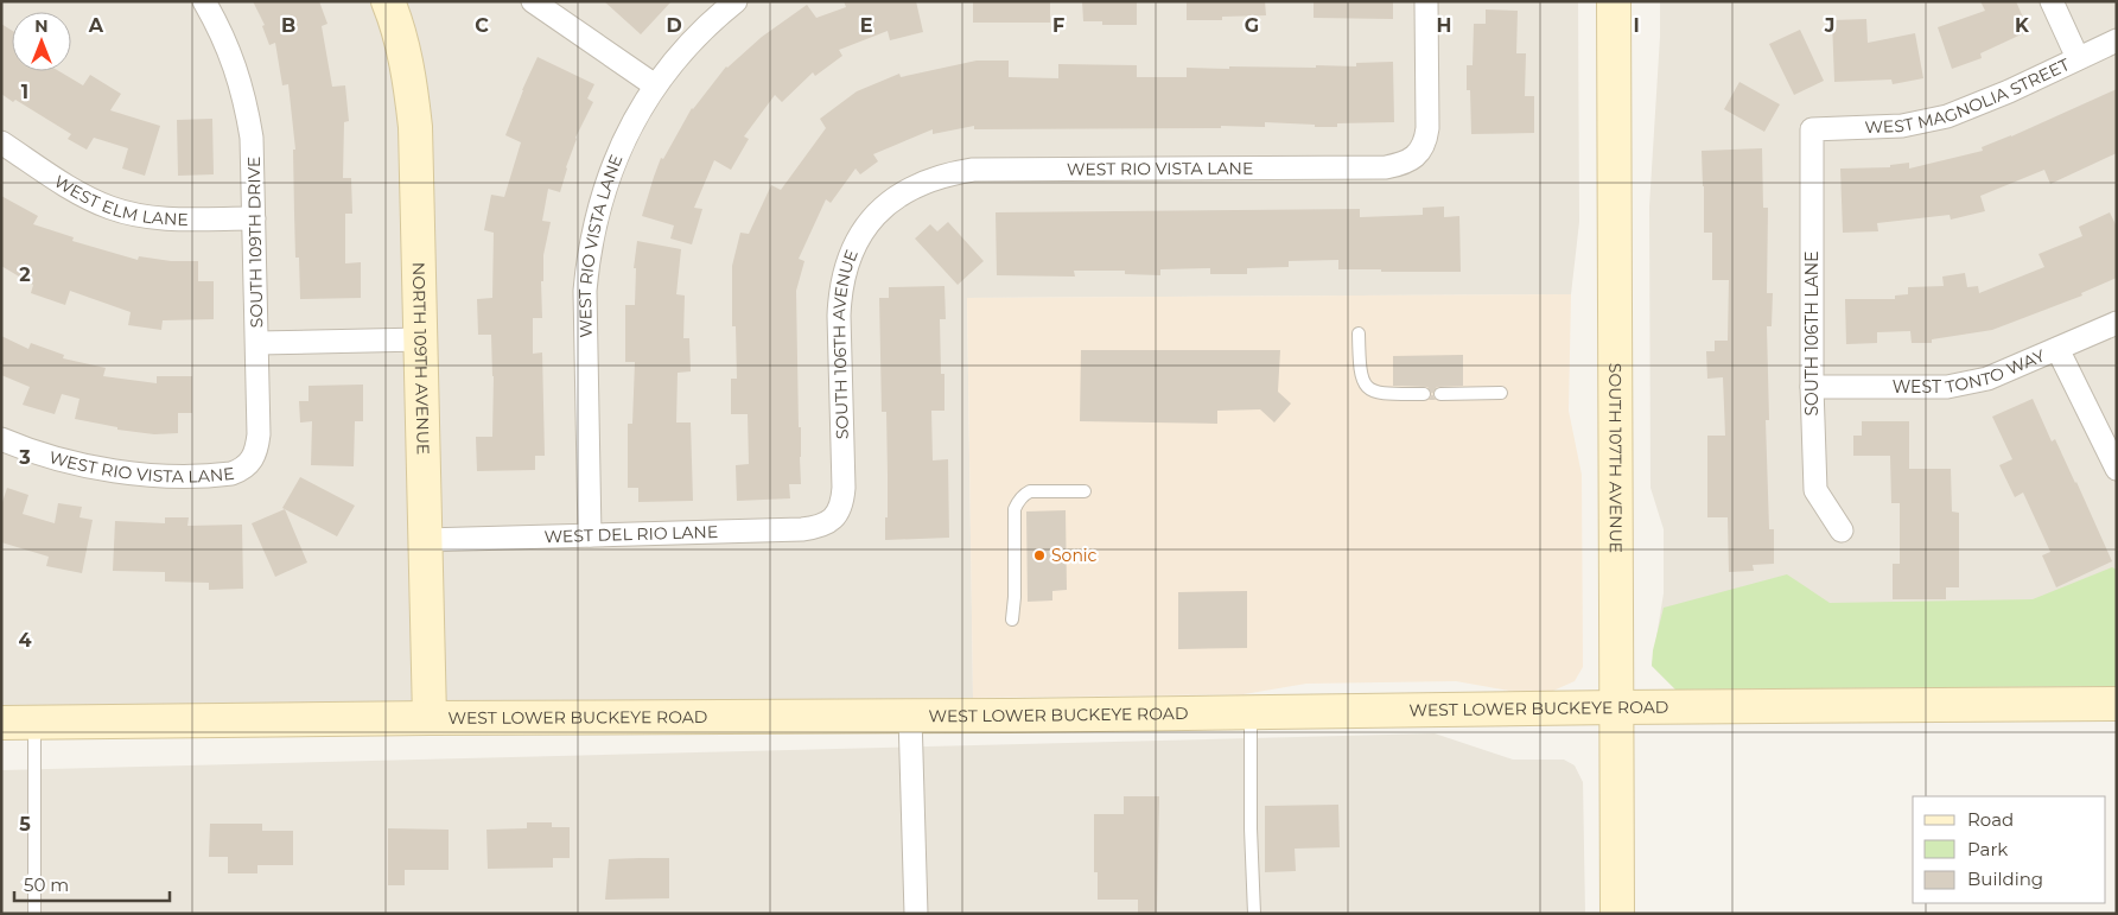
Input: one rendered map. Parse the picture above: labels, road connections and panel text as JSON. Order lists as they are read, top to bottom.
{
  "streets": {
    "main road": ["NORTH 109TH AVENUE", "SOUTH 107TH AVENUE", "WEST LOWER BUCKEYE ROAD"],
    "street": [
      "WEST MAGNOLIA STREET",
      "WEST RIO VISTA LANE",
      "WEST ELM LANE",
      "SOUTH 109TH DRIVE",
      "SOUTH 106TH LANE",
      "SOUTH 106TH AVENUE",
      "WEST TONTO WAY",
      "WEST DEL RIO LANE"
    ]
  },
  "crossings": [
    ["WEST MAGNOLIA STREET", "SOUTH 106TH LANE"],
    ["WEST RIO VISTA LANE", "SOUTH 109TH DRIVE"],
    ["WEST RIO VISTA LANE", "SOUTH 106TH AVENUE"],
    ["WEST RIO VISTA LANE", "WEST DEL RIO LANE"],
    ["WEST ELM LANE", "SOUTH 109TH DRIVE"],
    ["SOUTH 106TH LANE", "WEST TONTO WAY"],
    ["SOUTH 106TH AVENUE", "WEST DEL RIO LANE"],
    ["NORTH 109TH AVENUE", "WEST DEL RIO LANE"],
    ["NORTH 109TH AVENUE", "WEST LOWER BUCKEYE ROAD"],
    ["SOUTH 107TH AVENUE", "WEST LOWER BUCKEYE ROAD"]
  ],
  "places": ["Sonic"],
  "legend": ["Road", "Park", "Building"],
  "scale_bar": "50 m",
  "north": "top",
  "grid": {
    "columns": [
      "A",
      "B",
      "C",
      "D",
      "E",
      "F",
      "G",
      "H",
      "I",
      "J",
      "K"
    ],
    "rows": [
      "1",
      "2",
      "3",
      "4",
      "5"
    ]
  }
}
